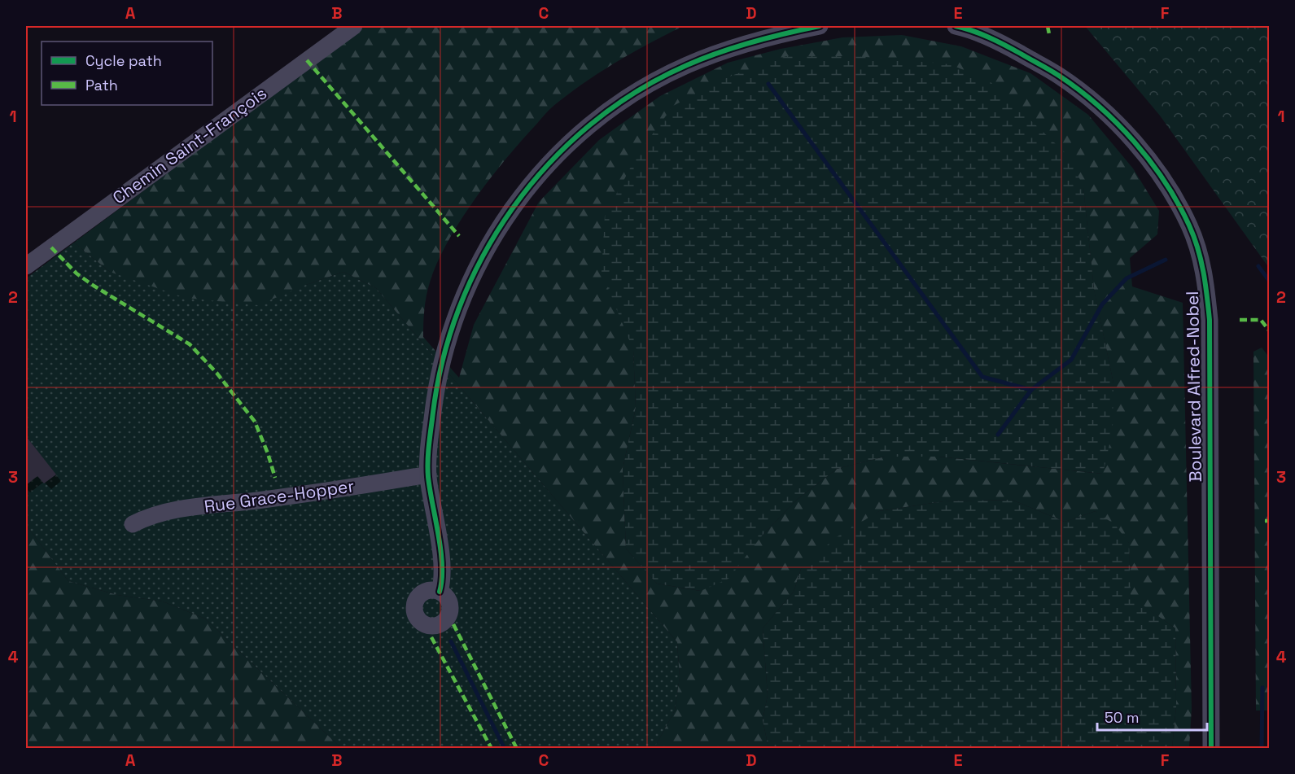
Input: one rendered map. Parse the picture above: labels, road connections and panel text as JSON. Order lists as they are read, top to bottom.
{
  "streets": {
    "street": ["Chemin Saint-François", "Boulevard Alfred-Nobel", "Rue Grace-Hopper"]
  },
  "legend": ["Cycle path", "Path"],
  "scale_bar": "50 m",
  "grid": {
    "columns": [
      "A",
      "B",
      "C",
      "D",
      "E",
      "F"
    ],
    "rows": [
      "1",
      "2",
      "3",
      "4"
    ]
  }
}
